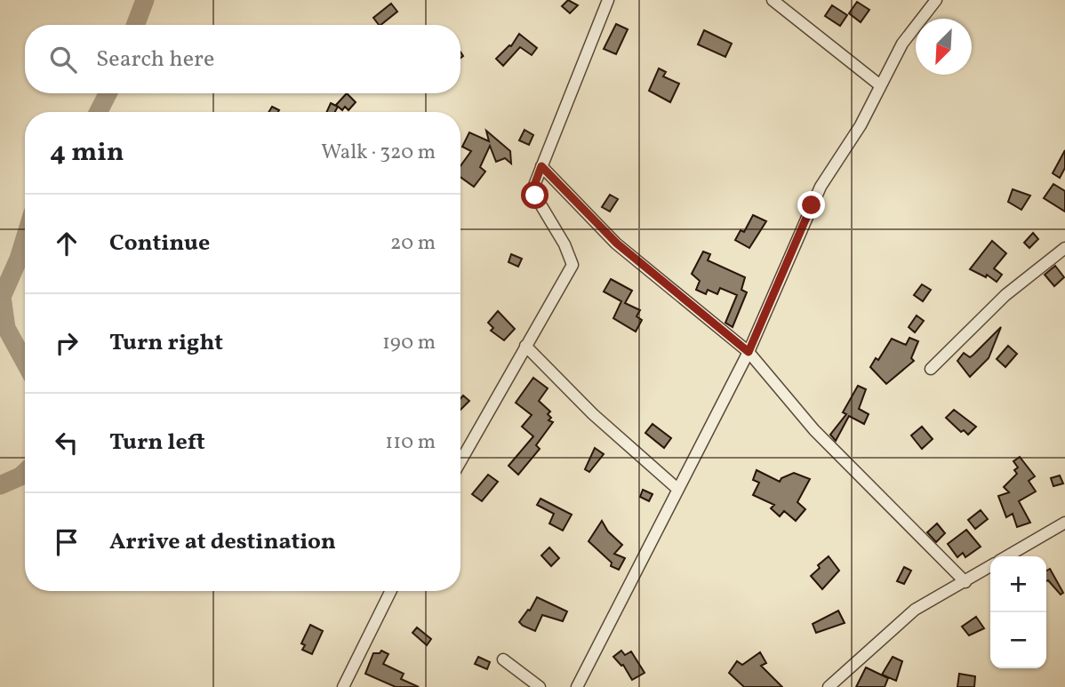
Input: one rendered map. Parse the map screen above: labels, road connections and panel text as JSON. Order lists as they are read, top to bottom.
{
  "north": "bottom left",
  "page": {
    "search": "Search here",
    "heading": ["4 min", "Walk · 320 m"],
    "list": [
      ["Continue", "20 m"],
      ["Turn right", "190 m"],
      ["Turn left", "110 m"],
      "Arrive at destination"
    ],
    "map_buttons": ["+", "−"]
  }
}
